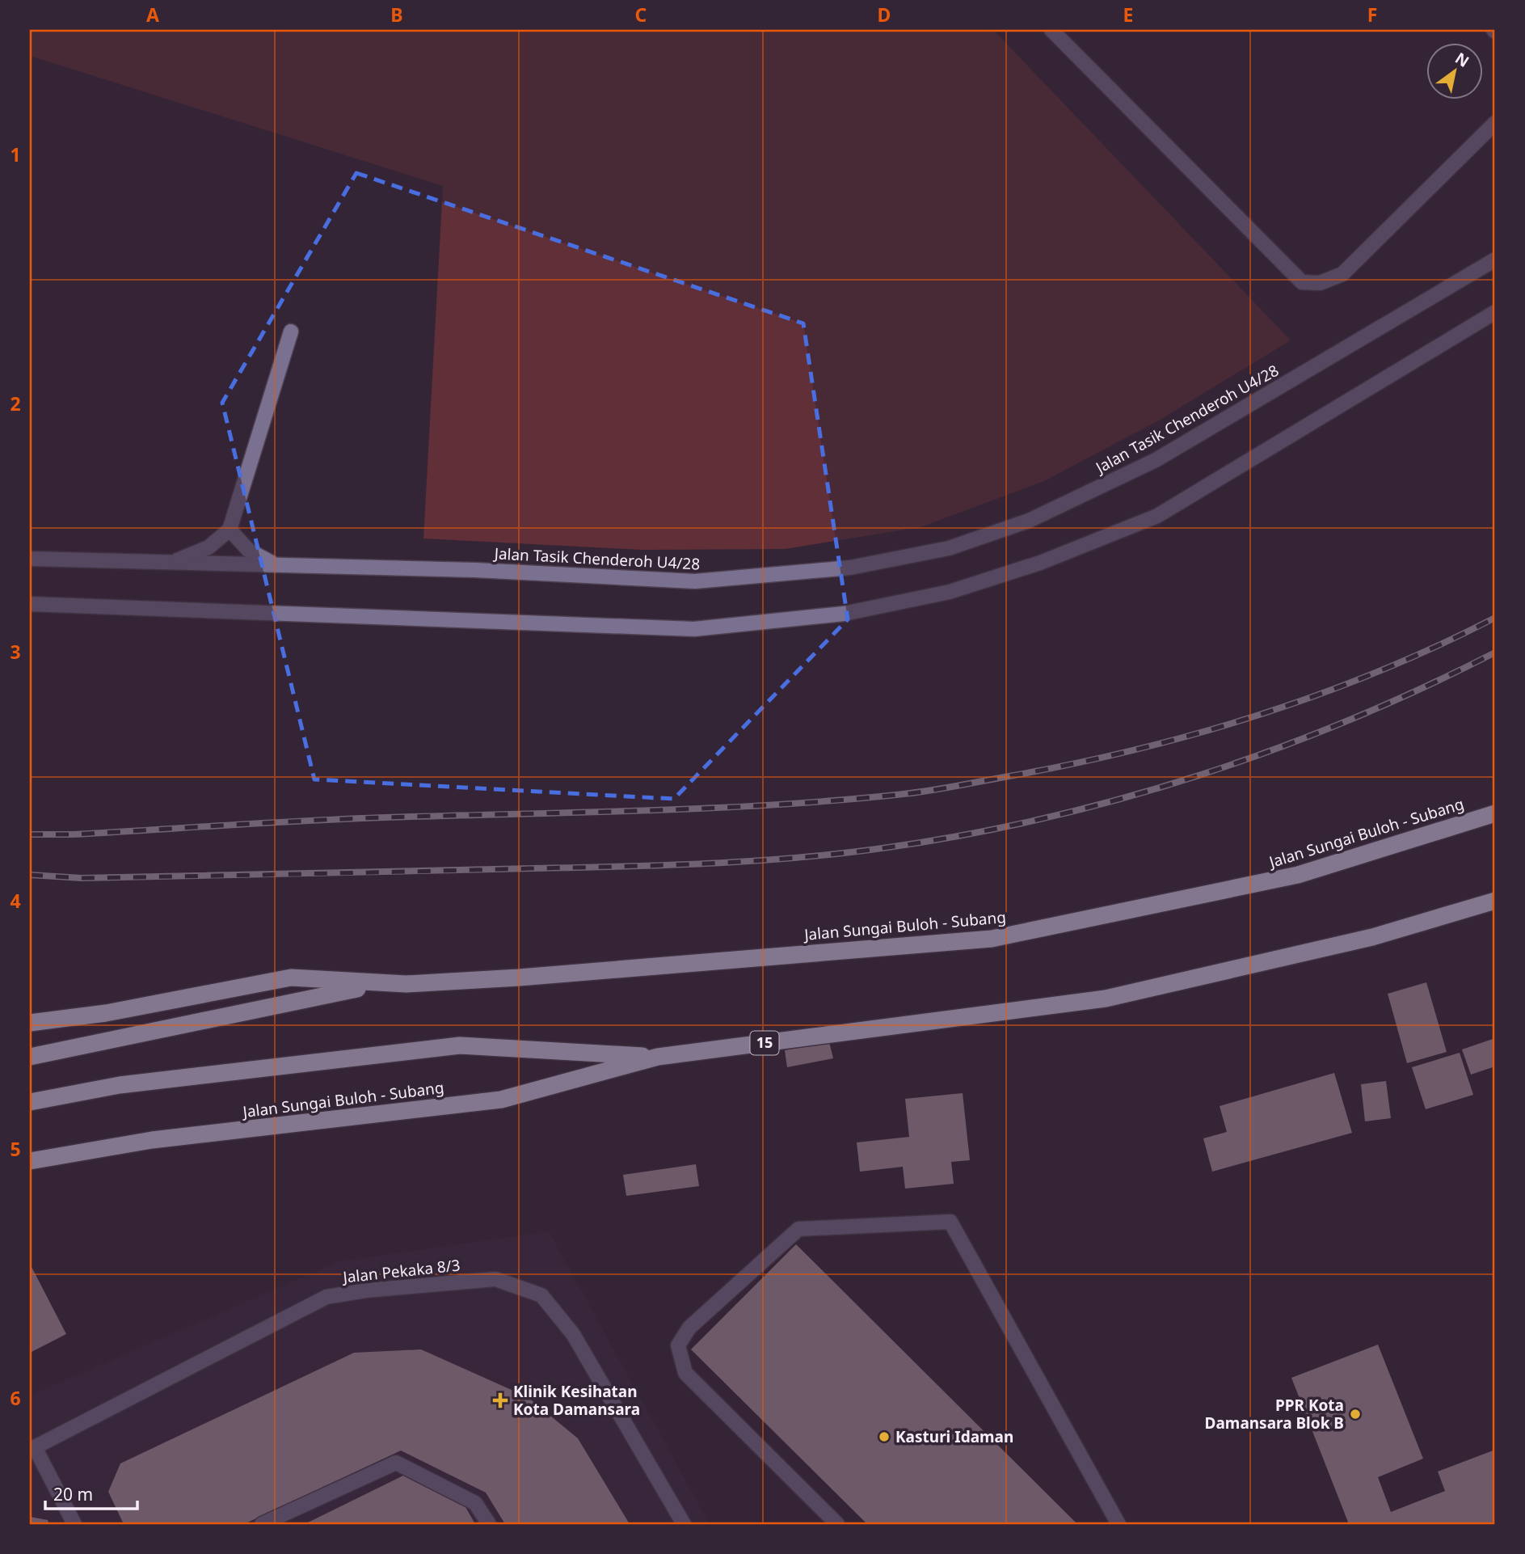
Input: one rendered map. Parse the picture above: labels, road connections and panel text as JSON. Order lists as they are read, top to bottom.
{
  "streets": {
    "highway": ["Jalan Sungai Buloh - Subang", "15"],
    "street": ["Jalan Tasik Chenderoh U4/28", "Jalan Pekaka 8/3"]
  },
  "places": {
    "health": ["Klinik Kesihatan Kota Damansara"],
    "other": ["PPR Kota Damansara Blok B", "Kasturi Idaman"]
  },
  "scale_bar": "20 m",
  "north": "top right",
  "grid": {
    "columns": [
      "A",
      "B",
      "C",
      "D",
      "E",
      "F"
    ],
    "rows": [
      "1",
      "2",
      "3",
      "4",
      "5",
      "6"
    ]
  }
}
